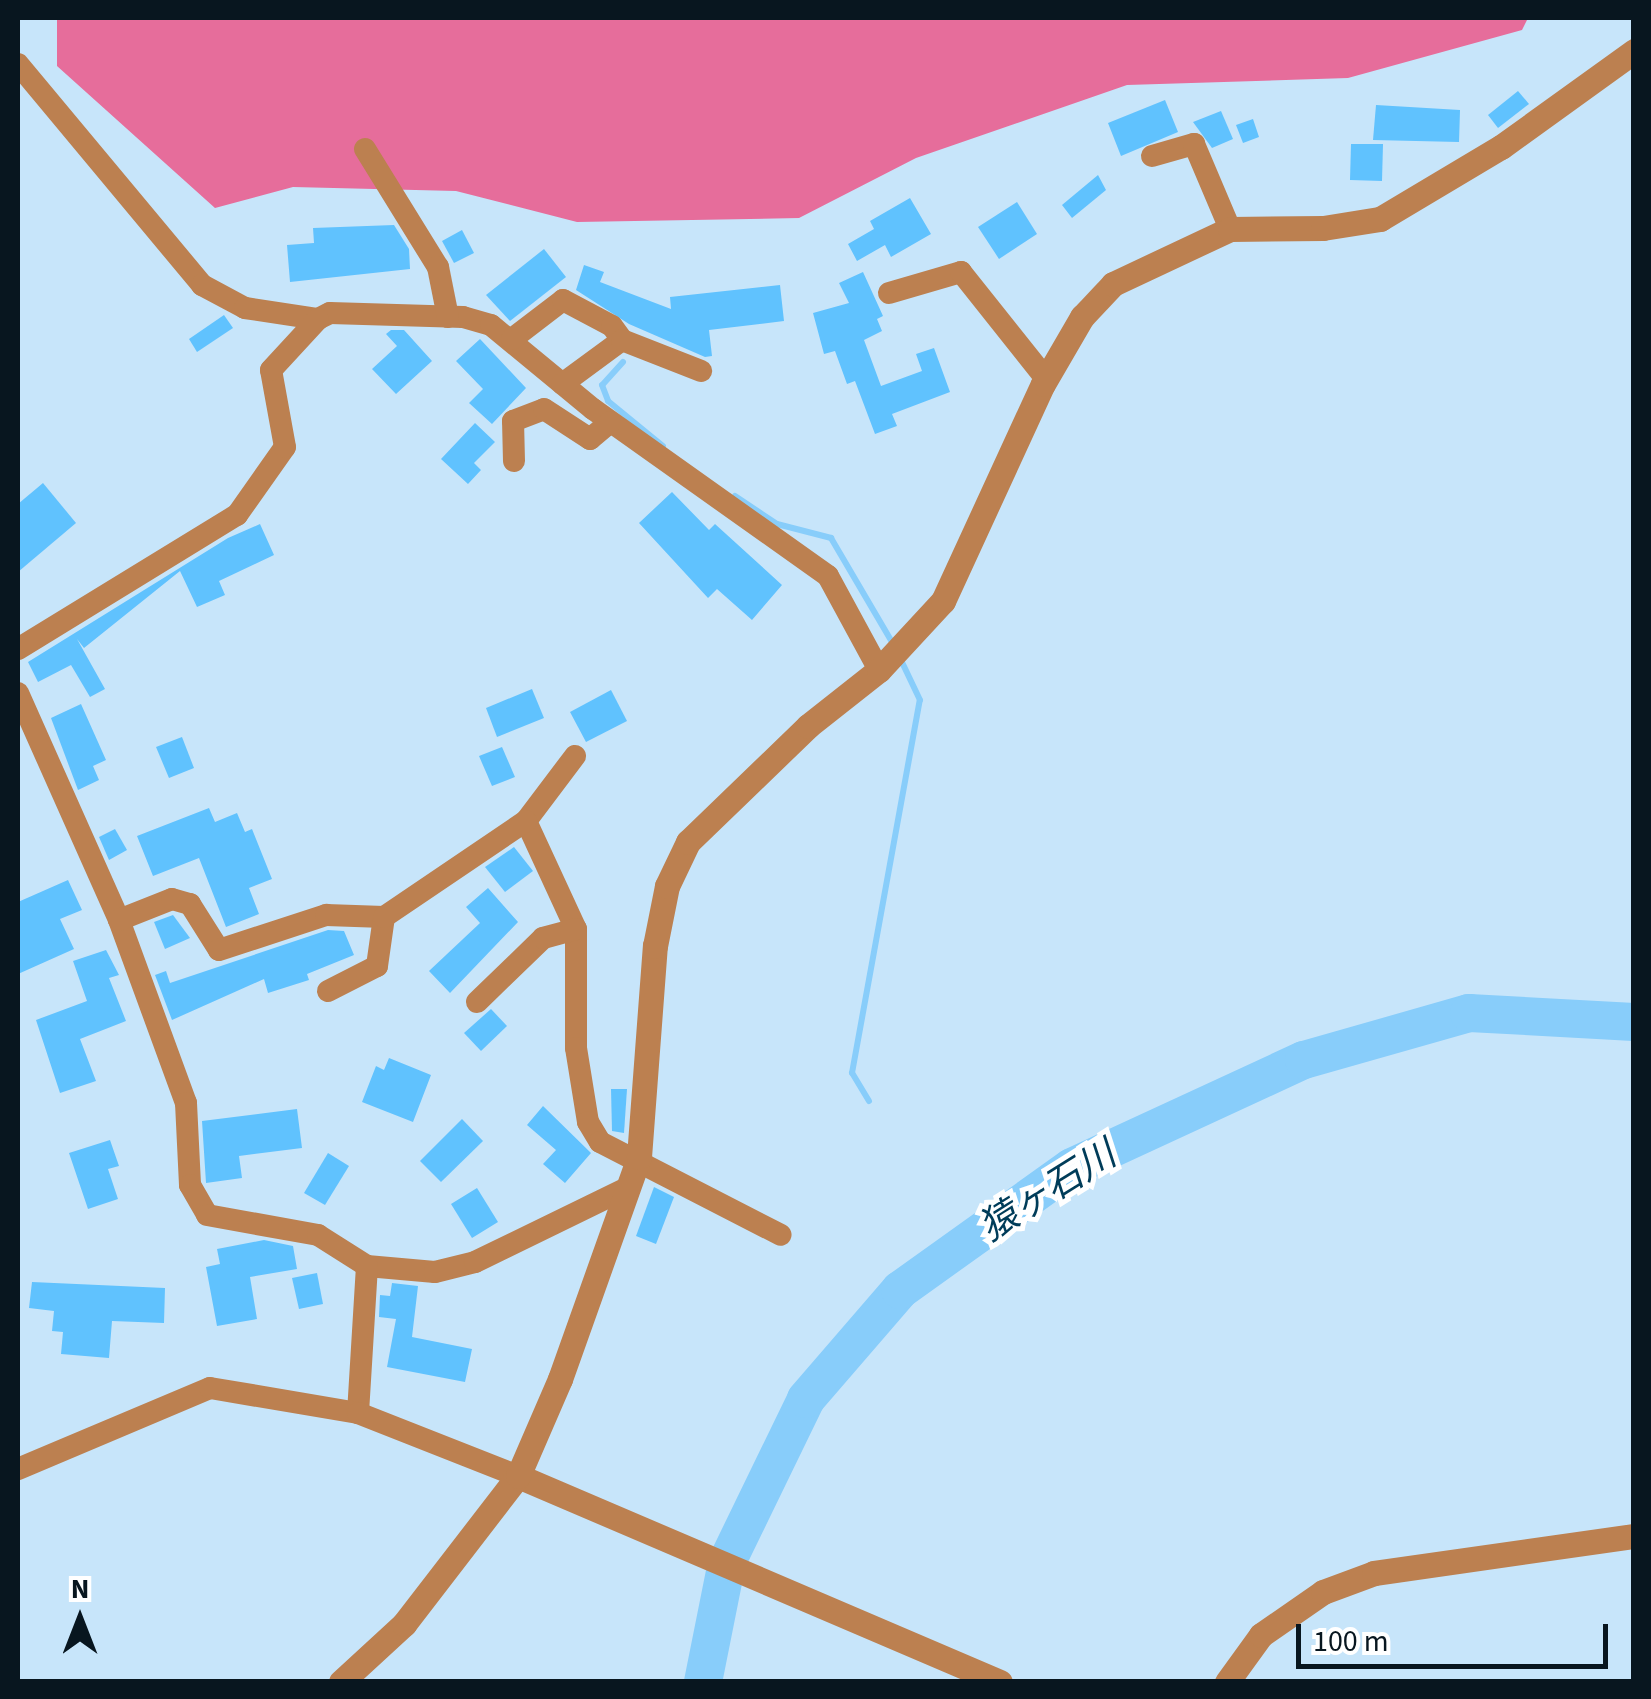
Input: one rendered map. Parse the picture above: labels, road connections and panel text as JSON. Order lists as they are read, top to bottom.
{
  "water": ["猿ヶ石川"],
  "scale_bar": "100 m",
  "north": "top"
}
